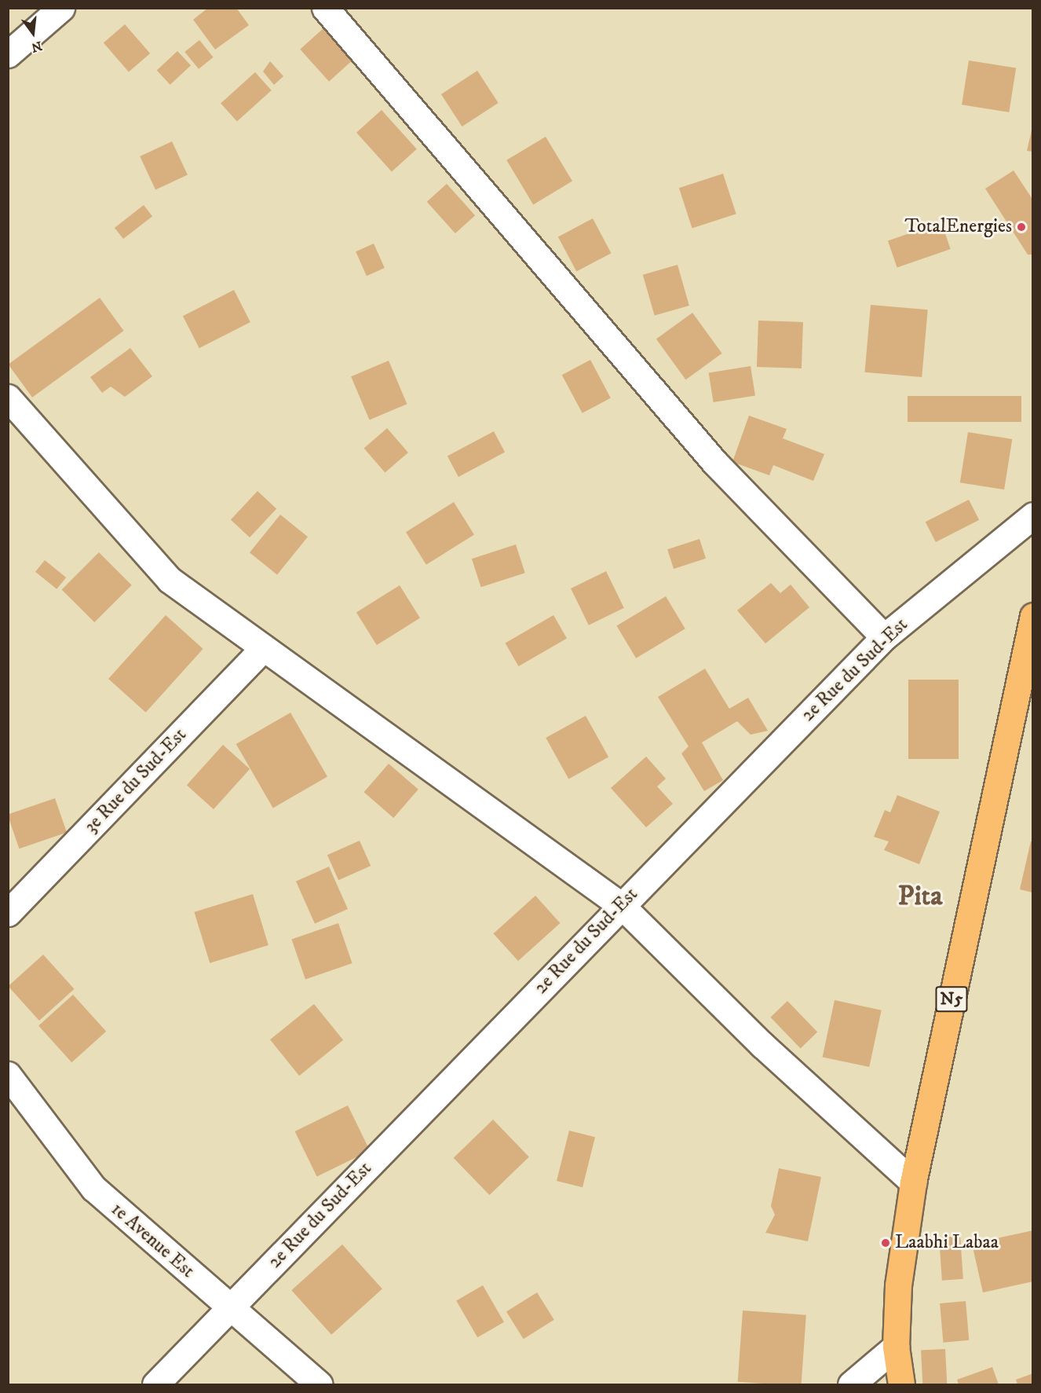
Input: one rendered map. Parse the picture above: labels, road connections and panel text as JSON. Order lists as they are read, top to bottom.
{
  "streets": {
    "highway": ["N5"],
    "street": ["2e Rue du Sud-Est", "3e Rue du Sud-Est", "1e Avenue Est"]
  },
  "crossings": [
    ["2e Rue du Sud-Est", "1e Avenue Est"]
  ],
  "districts": ["Pita"],
  "places": ["TotalEnergies", "Laabhi Labaa"],
  "north": "bottom"
}
